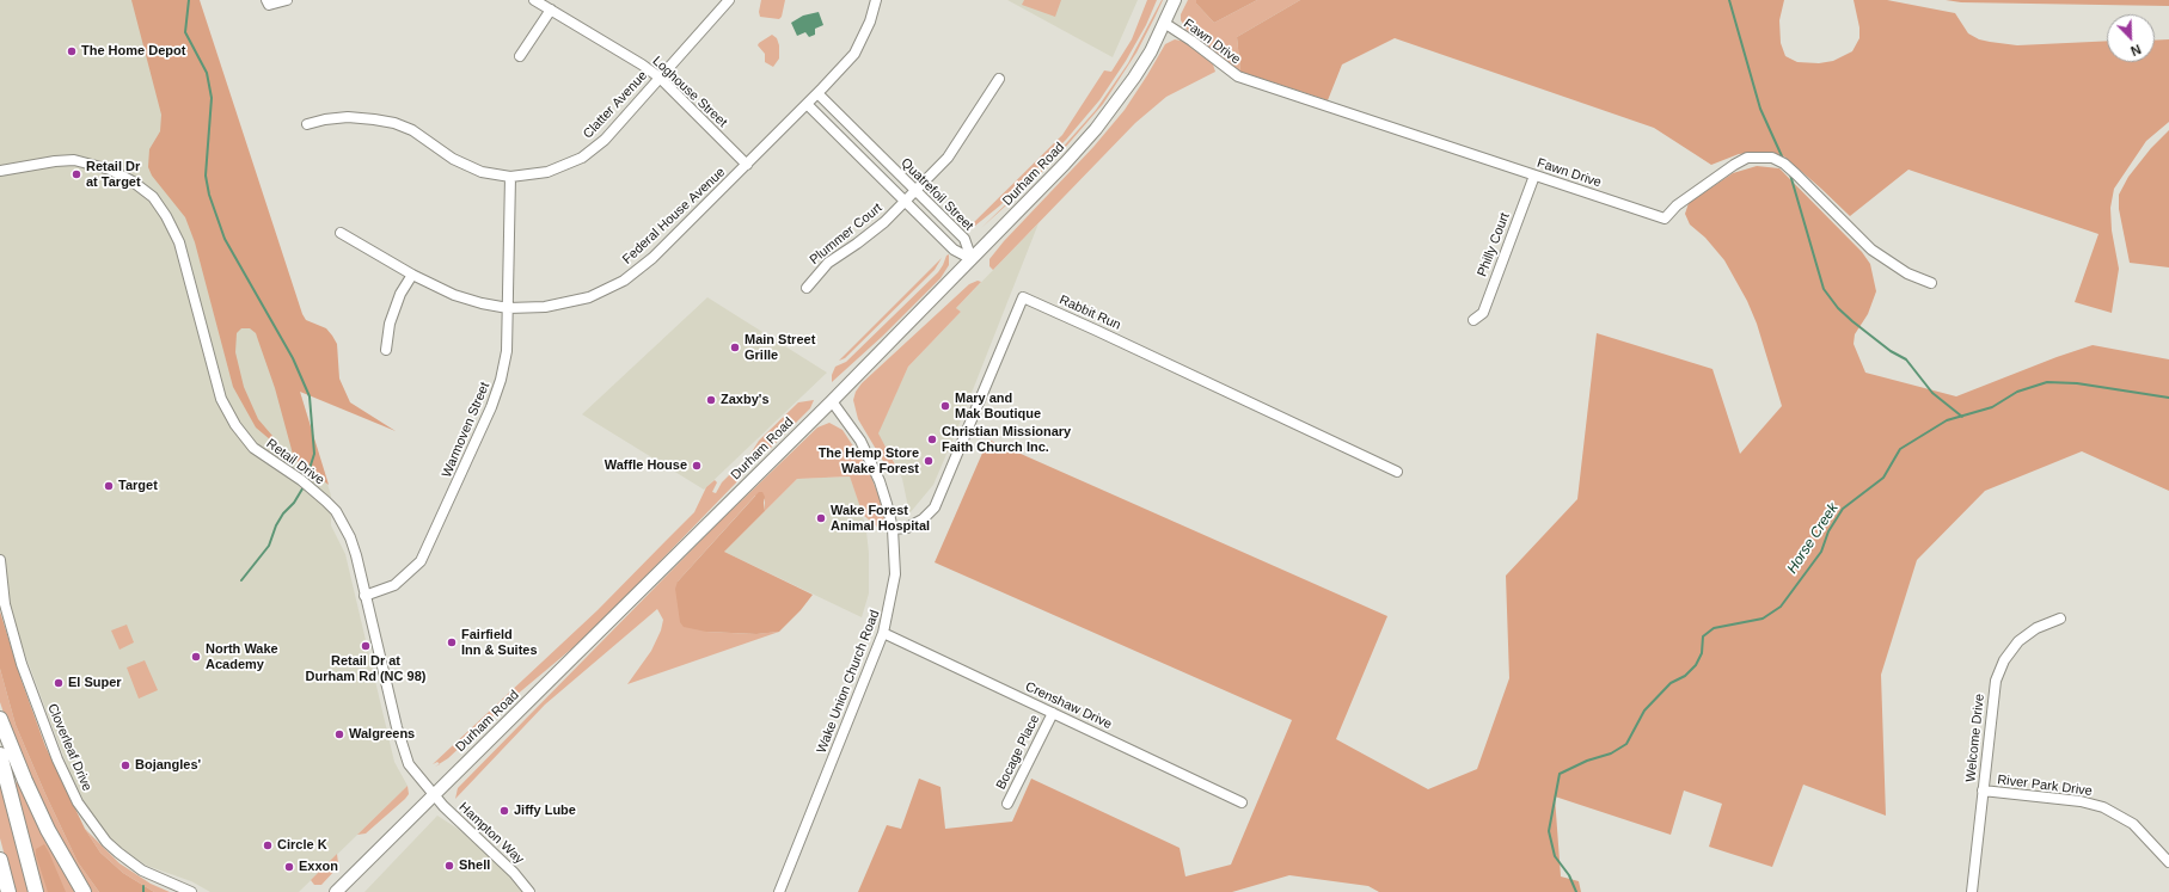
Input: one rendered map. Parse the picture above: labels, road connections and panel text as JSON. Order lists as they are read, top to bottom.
{
  "streets": {
    "main road": ["Durham Road"],
    "street": [
      "Fawn Drive",
      "Loghouse Street",
      "Clatter Avenue",
      "Quatrefoil Street",
      "Federal House Avenue",
      "Plummer Court",
      "Philly Court",
      "Rabbit Run",
      "Warmoven Street",
      "Retail Drive",
      "Wake Union Church Road",
      "Crenshaw Drive",
      "Welcome Drive",
      "Cloverleaf Drive",
      "Bocage Place",
      "River Park Drive",
      "Hampton Way"
    ]
  },
  "crossings": [
    ["Fawn Drive", "Durham Road"],
    ["Fawn Drive", "Philly Court"],
    ["Loghouse Street", "Clatter Avenue"],
    ["Loghouse Street", "Federal House Avenue"],
    ["Clatter Avenue", "Warmoven Street"],
    ["Durham Road", "Quatrefoil Street"],
    ["Durham Road", "Retail Drive"],
    ["Durham Road", "Wake Union Church Road"],
    ["Durham Road", "Hampton Way"],
    ["Quatrefoil Street", "Federal House Avenue"],
    ["Quatrefoil Street", "Plummer Court"],
    ["Federal House Avenue", "Warmoven Street"],
    ["Rabbit Run", "Wake Union Church Road"],
    ["Warmoven Street", "Retail Drive"],
    ["Retail Drive", "Hampton Way"],
    ["Wake Union Church Road", "Crenshaw Drive"],
    ["Crenshaw Drive", "Bocage Place"],
    ["Welcome Drive", "River Park Drive"]
  ],
  "water": ["Horse Creek"],
  "places": [
    "The Home Depot",
    "Retail Dr at Target",
    "Main Street Grille",
    "Zaxby's",
    "Mary and Mak Boutique",
    "Christian Missionary Faith Church Inc.",
    "The Hemp Store Wake Forest",
    "Waffle House",
    "Target",
    "Wake Forest Animal Hospital",
    "Fairfield Inn & Suites",
    "Retail Dr at Durham Rd (NC 98)",
    "North Wake Academy",
    "El Super",
    "Walgreens",
    "Bojangles'",
    "Jiffy Lube",
    "Circle K",
    "Shell",
    "Exxon"
  ],
  "north": "bottom right"
}
